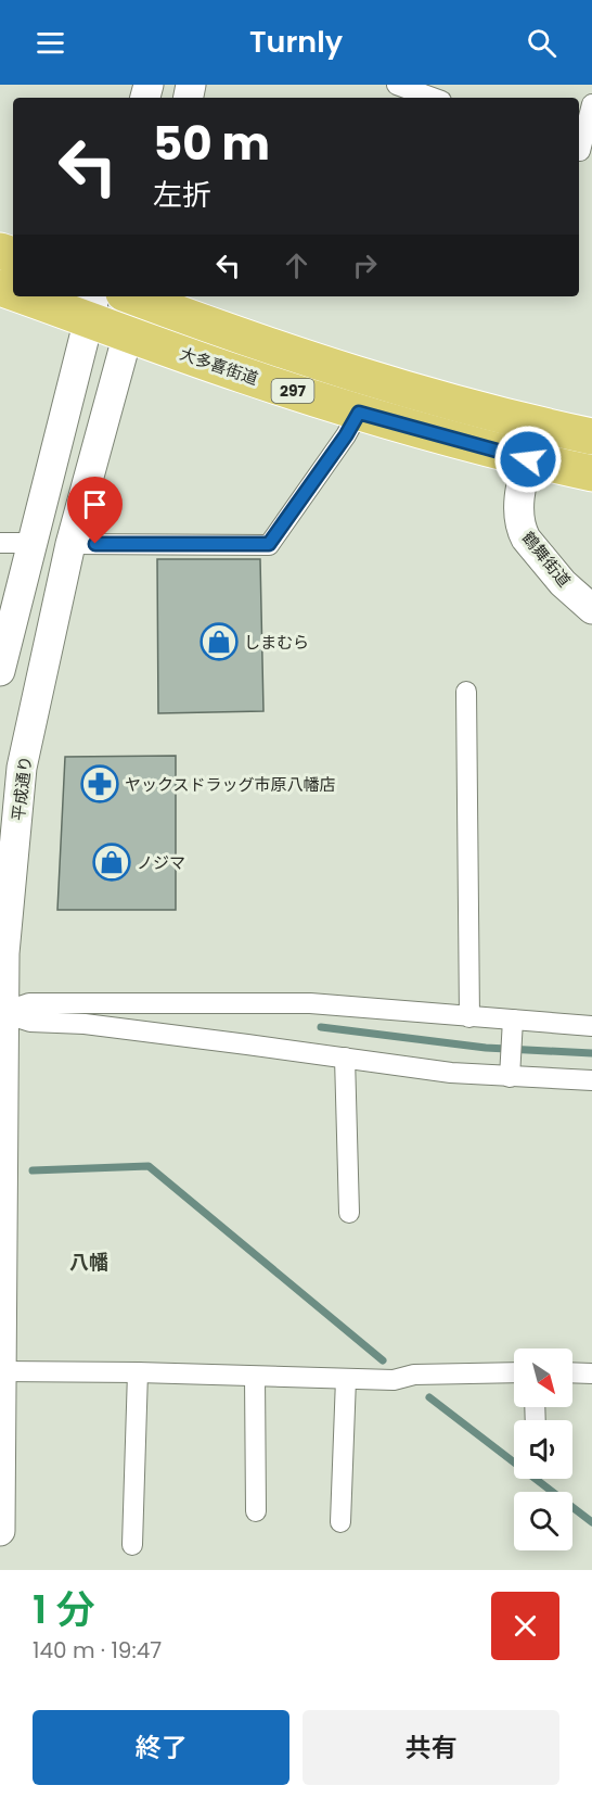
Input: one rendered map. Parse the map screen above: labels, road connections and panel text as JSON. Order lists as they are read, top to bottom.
{
  "streets": {
    "highway": ["大多喜街道", "297"],
    "street": ["鶴舞街道", "平成通り"]
  },
  "crossings": [
    ["大多喜街道", "鶴舞街道"],
    ["大多喜街道", "平成通り"],
    ["297", "鶴舞街道"]
  ],
  "districts": ["八幡"],
  "places": {
    "shop": ["しまむら", "ノジマ"],
    "pharmacy": ["ヤックスドラッグ市原八幡店"]
  },
  "north": "bottom right",
  "page": {
    "header": "Turnly",
    "turn": ["50 m", "左折"],
    "heading": ["1 分", "140 m · 19:47"],
    "buttons": ["終了", "共有"]
  }
}
